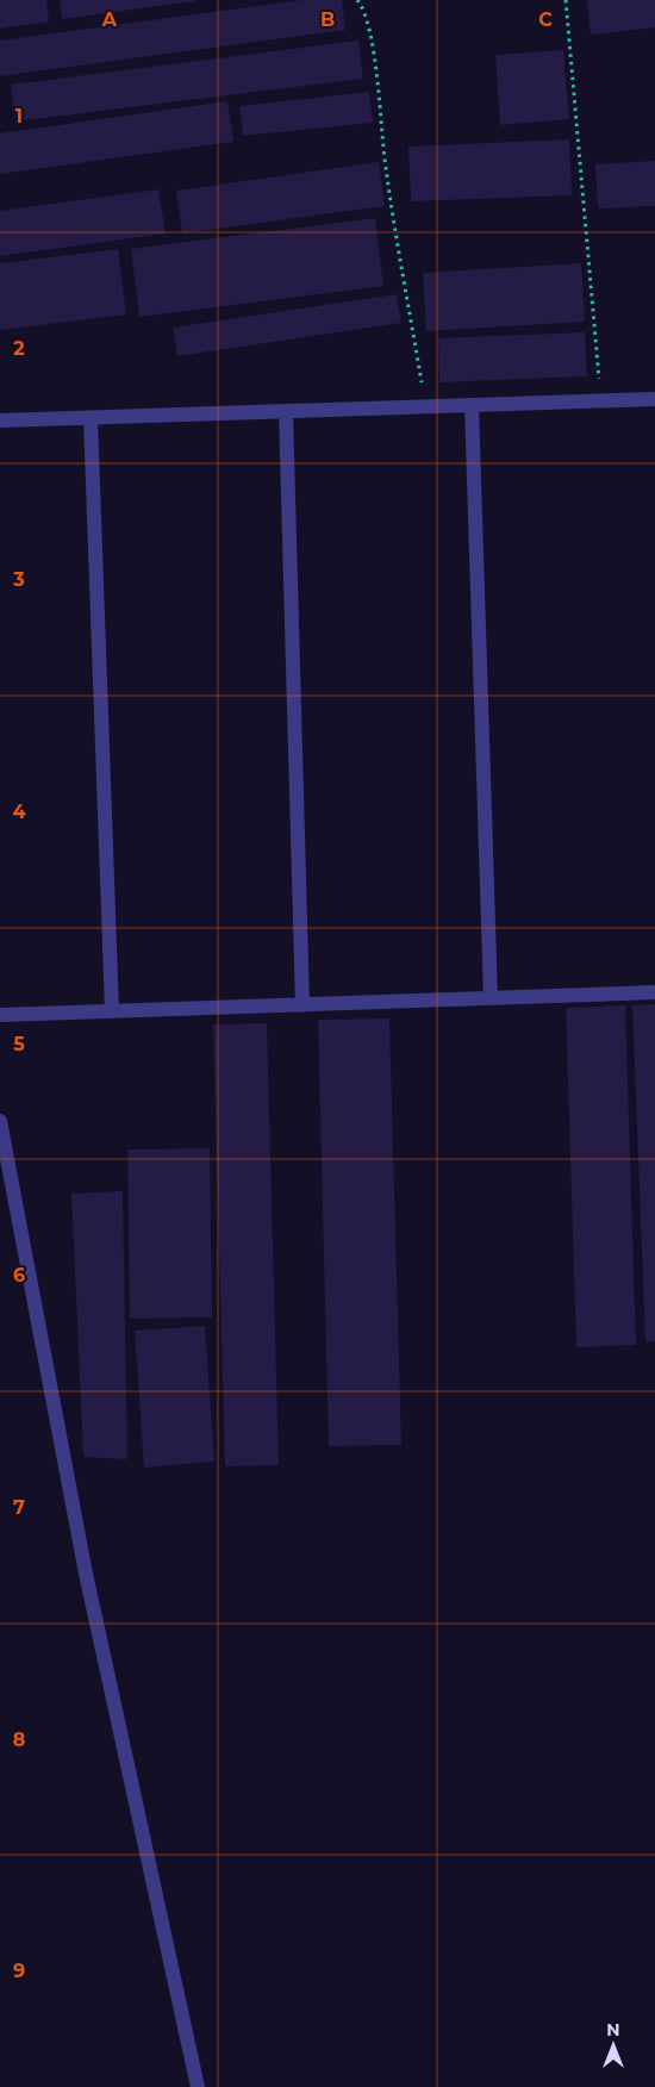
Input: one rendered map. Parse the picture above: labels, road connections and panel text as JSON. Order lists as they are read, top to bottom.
{
  "north": "top",
  "grid": {
    "columns": ["A", "B", "C"],
    "rows": [
      "1",
      "2",
      "3",
      "4",
      "5",
      "6",
      "7",
      "8",
      "9"
    ]
  }
}
